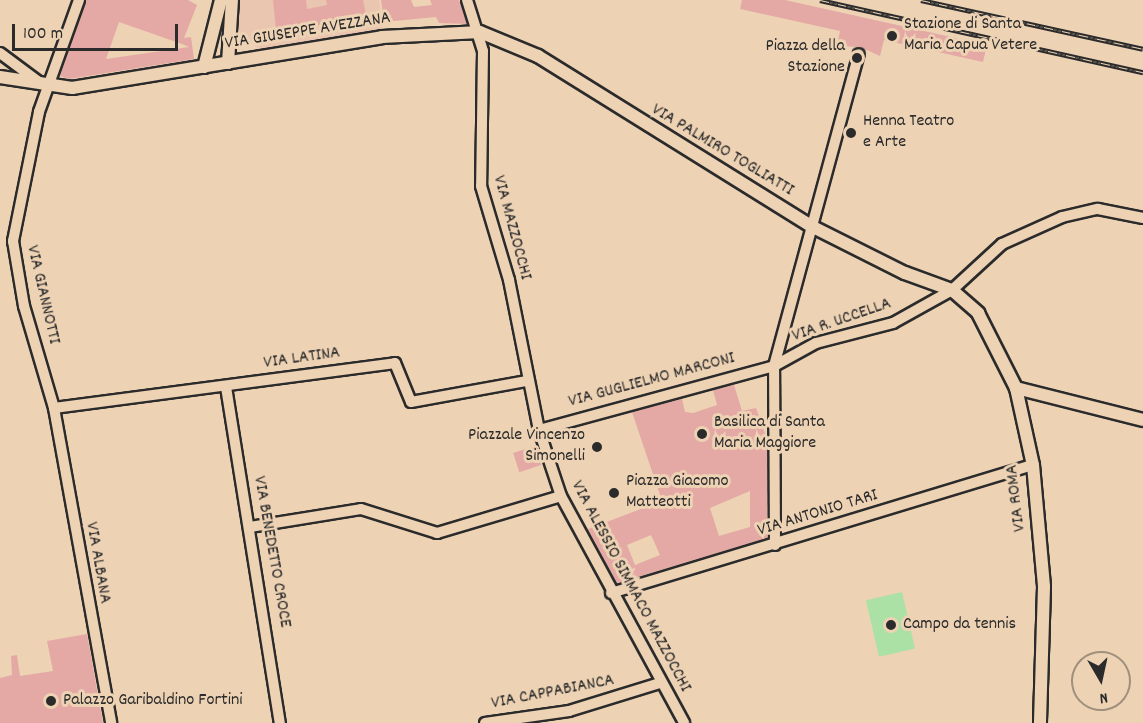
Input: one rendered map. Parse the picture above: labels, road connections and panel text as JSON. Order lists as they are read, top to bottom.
{
  "streets": {
    "street": [
      "VIA GIUSEPPE AVEZZANA",
      "VIA PALMIRO TOGLIATTI",
      "VIA MAZZOCCHI",
      "VIA GIANNOTTI",
      "VIA R. UCCELLA",
      "VIA LATINA",
      "VIA GUGLIELMO MARCONI",
      "VIA ROMA",
      "VIA ANTONIO TARI",
      "VIA BENEDETTO CROCE",
      "VIA ALBANA",
      "VIA ALESSIO SIMMACO MAZZOCCHI",
      "VIA CAPPABIANCA"
    ]
  },
  "crossings": [
    ["VIA GIUSEPPE AVEZZANA", "VIA PALMIRO TOGLIATTI"],
    ["VIA GIUSEPPE AVEZZANA", "VIA MAZZOCCHI"],
    ["VIA GIUSEPPE AVEZZANA", "VIA GIANNOTTI"],
    ["VIA PALMIRO TOGLIATTI", "VIA MAZZOCCHI"],
    ["VIA PALMIRO TOGLIATTI", "VIA R. UCCELLA"],
    ["VIA PALMIRO TOGLIATTI", "VIA ROMA"],
    ["VIA MAZZOCCHI", "VIA LATINA"],
    ["VIA MAZZOCCHI", "VIA GUGLIELMO MARCONI"],
    ["VIA MAZZOCCHI", "VIA ALESSIO SIMMACO MAZZOCCHI"],
    ["VIA GIANNOTTI", "VIA LATINA"],
    ["VIA GIANNOTTI", "VIA ALBANA"],
    ["VIA R. UCCELLA", "VIA GUGLIELMO MARCONI"],
    ["VIA R. UCCELLA", "VIA ROMA"],
    ["VIA LATINA", "VIA BENEDETTO CROCE"],
    ["VIA LATINA", "VIA ALBANA"],
    ["VIA GUGLIELMO MARCONI", "VIA ALESSIO SIMMACO MAZZOCCHI"],
    ["VIA ROMA", "VIA ANTONIO TARI"],
    ["VIA ANTONIO TARI", "VIA ALESSIO SIMMACO MAZZOCCHI"],
    ["VIA ALESSIO SIMMACO MAZZOCCHI", "VIA CAPPABIANCA"]
  ],
  "places": [
    "Stazione di Santa Maria Capua Vetere",
    "Piazza della Stazione",
    "Henna Teatro e Arte",
    "Basilica di Santa Maria Maggiore",
    "Piazzale Vincenzo Simonelli",
    "Piazza Giacomo Matteotti",
    "Campo da tennis",
    "Palazzo Garibaldino Fortini"
  ],
  "scale_bar": "100 m",
  "north": "bottom"
}
